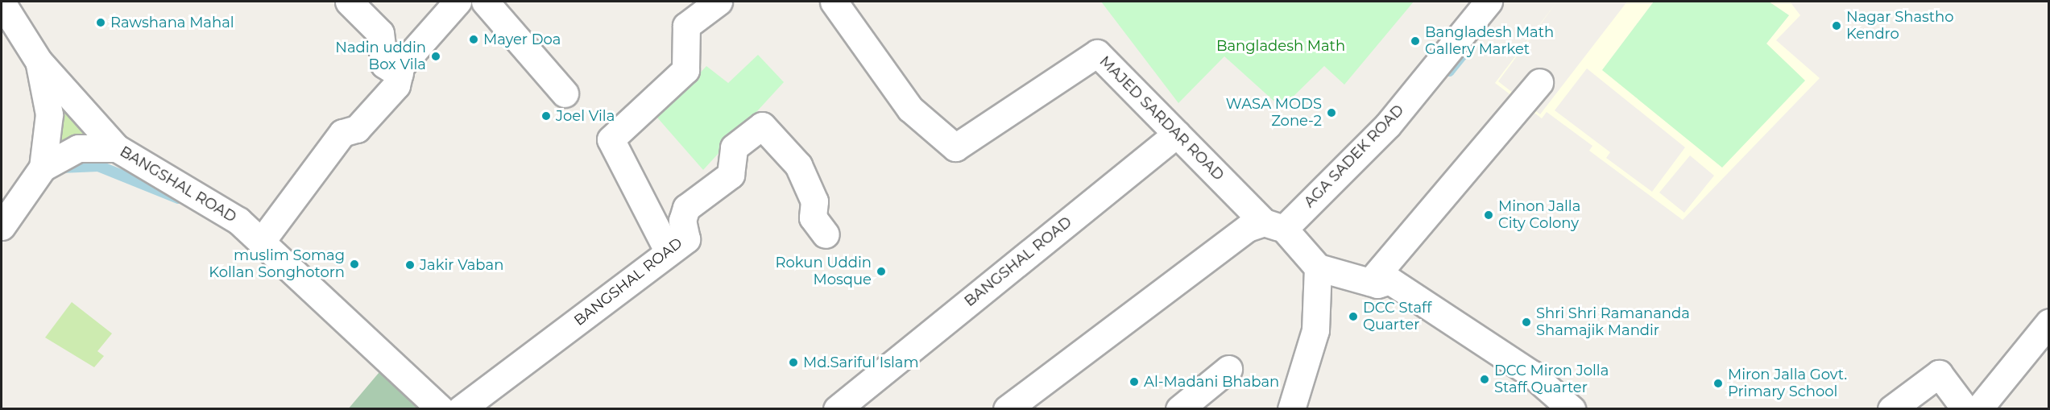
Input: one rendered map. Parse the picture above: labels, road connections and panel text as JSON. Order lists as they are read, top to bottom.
{
  "streets": {
    "street": ["MAJED SARDAR ROAD", "AGA SADEK ROAD", "BANGSHAL ROAD"]
  },
  "crossings": [
    ["MAJED SARDAR ROAD", "AGA SADEK ROAD"],
    ["MAJED SARDAR ROAD", "BANGSHAL ROAD"]
  ],
  "parks": ["Bangladesh Math"],
  "places": [
    "Rawshana Mahal",
    "Nagar Shastho Kendro",
    "Mayer Doa",
    "Bangladesh Math Gallery Market",
    "Nadin uddin Box Vila",
    "WASA MODS Zone-2",
    "Joel Vila",
    "Minon Jalla City Colony",
    "muslim Somag Kollan Songhotorn",
    "Jakir Vaban",
    "Rokun Uddin Mosque",
    "DCC Staff Quarter",
    "Shri Shri Ramananda Shamajik Mandir",
    "Md.Sariful Islam",
    "DCC Miron Jolla Staff Quarter",
    "Al-Madani Bhaban",
    "Miron Jalla Govt. Primary School"
  ]
}
